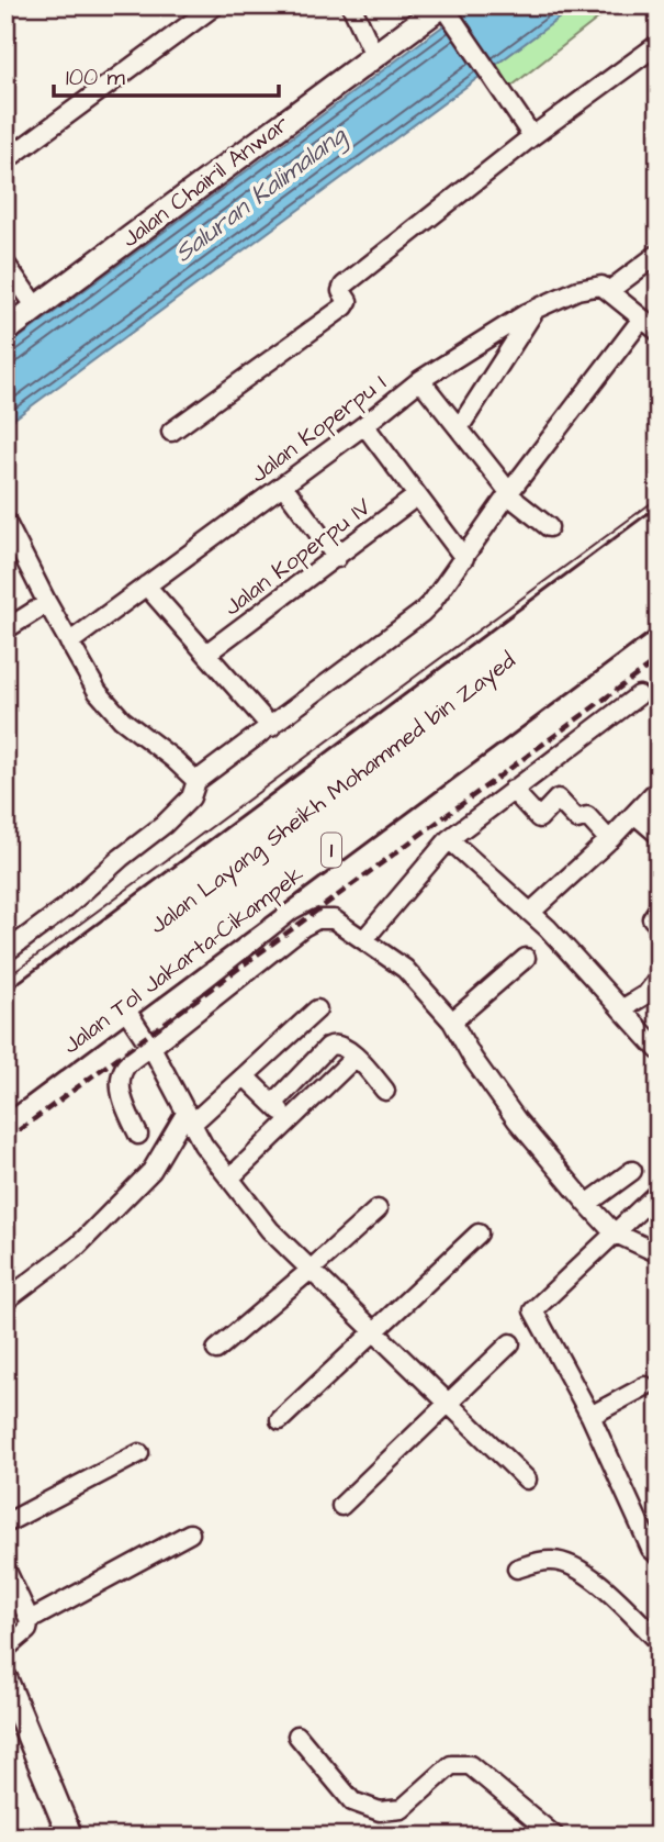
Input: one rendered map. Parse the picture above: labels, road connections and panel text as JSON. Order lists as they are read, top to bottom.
{
  "streets": {
    "highway": ["Jalan Layang Sheikh Mohammed bin Zayed", "1", "Jalan Tol Jakarta–Cikampek"],
    "main road": ["Jalan Chairil Anwar"],
    "street": ["Jalan Koperpu I", "Jalan Koperpu IV"]
  },
  "water": ["Saluran Kalimalang"],
  "scale_bar": "100 m"
}
